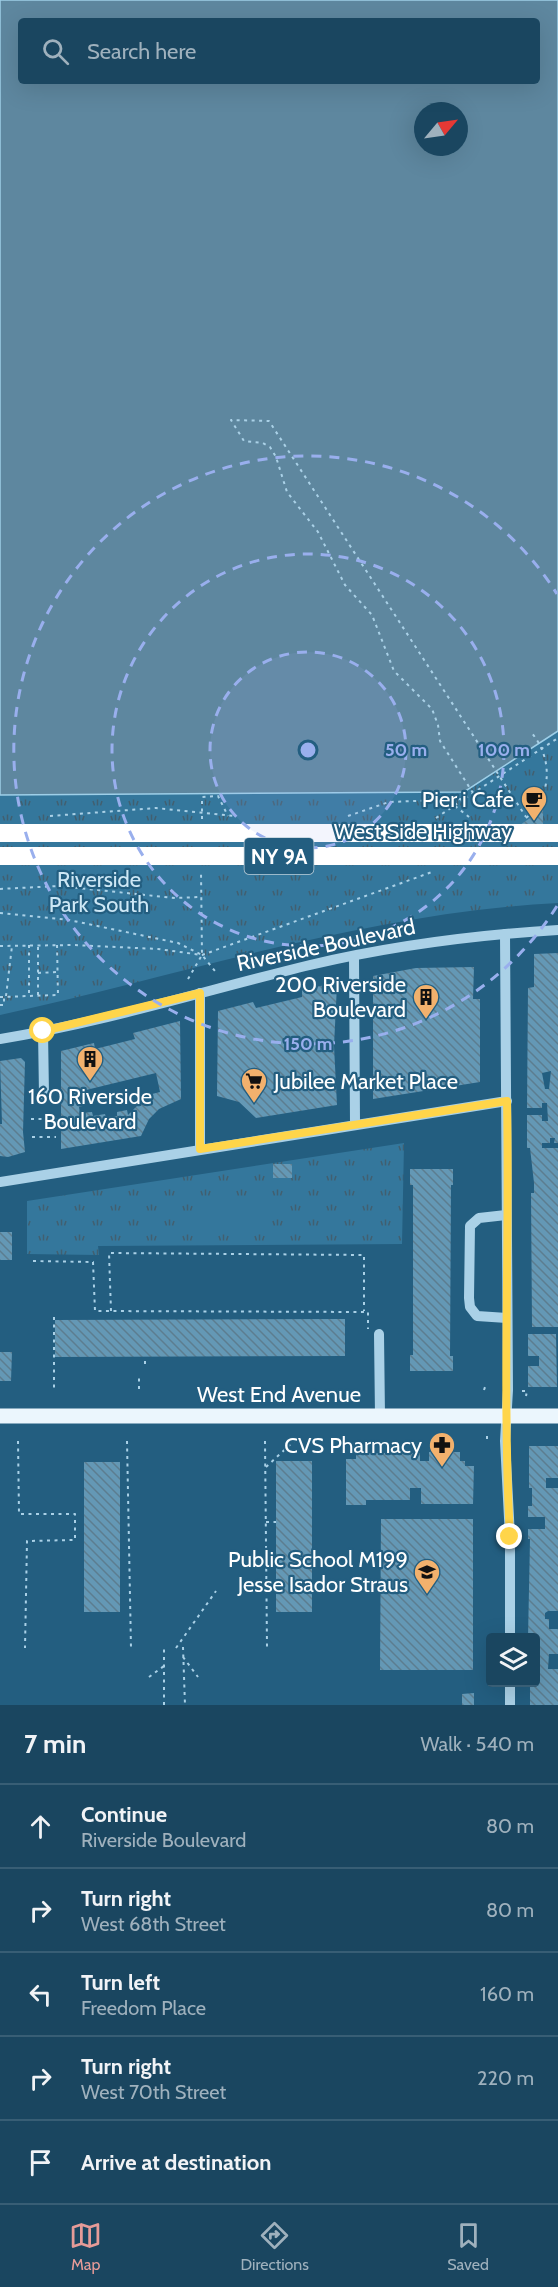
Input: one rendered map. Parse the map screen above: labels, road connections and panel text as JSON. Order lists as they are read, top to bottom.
{
  "streets": {
    "highway": ["West Side Highway", "NY 9A"],
    "main road": ["West End Avenue"],
    "street": ["Riverside Boulevard"]
  },
  "parks": ["Riverside Park South"],
  "places": {
    "cafe": ["Pier i Cafe"],
    "building": ["200 Riverside Boulevard", "160 Riverside Boulevard"],
    "supermarket": ["Jubilee Market Place"],
    "pharmacy": ["CVS Pharmacy"],
    "school or university": ["Public School M199 Jesse Isador Straus"]
  },
  "north": "top right",
  "page": {
    "search": "Search here",
    "heading": ["7 min", "Walk · 540 m"],
    "list": [
      ["Continue", "Riverside Boulevard", "80 m"],
      ["Turn right", "West 68th Street", "80 m"],
      ["Turn left", "Freedom Place", "160 m"],
      ["Turn right", "West 70th Street", "220 m"],
      "Arrive at destination"
    ],
    "nav": ["Map", "Directions", "Saved"]
  },
  "rings": ["50 m", "100 m", "150 m"]
}
